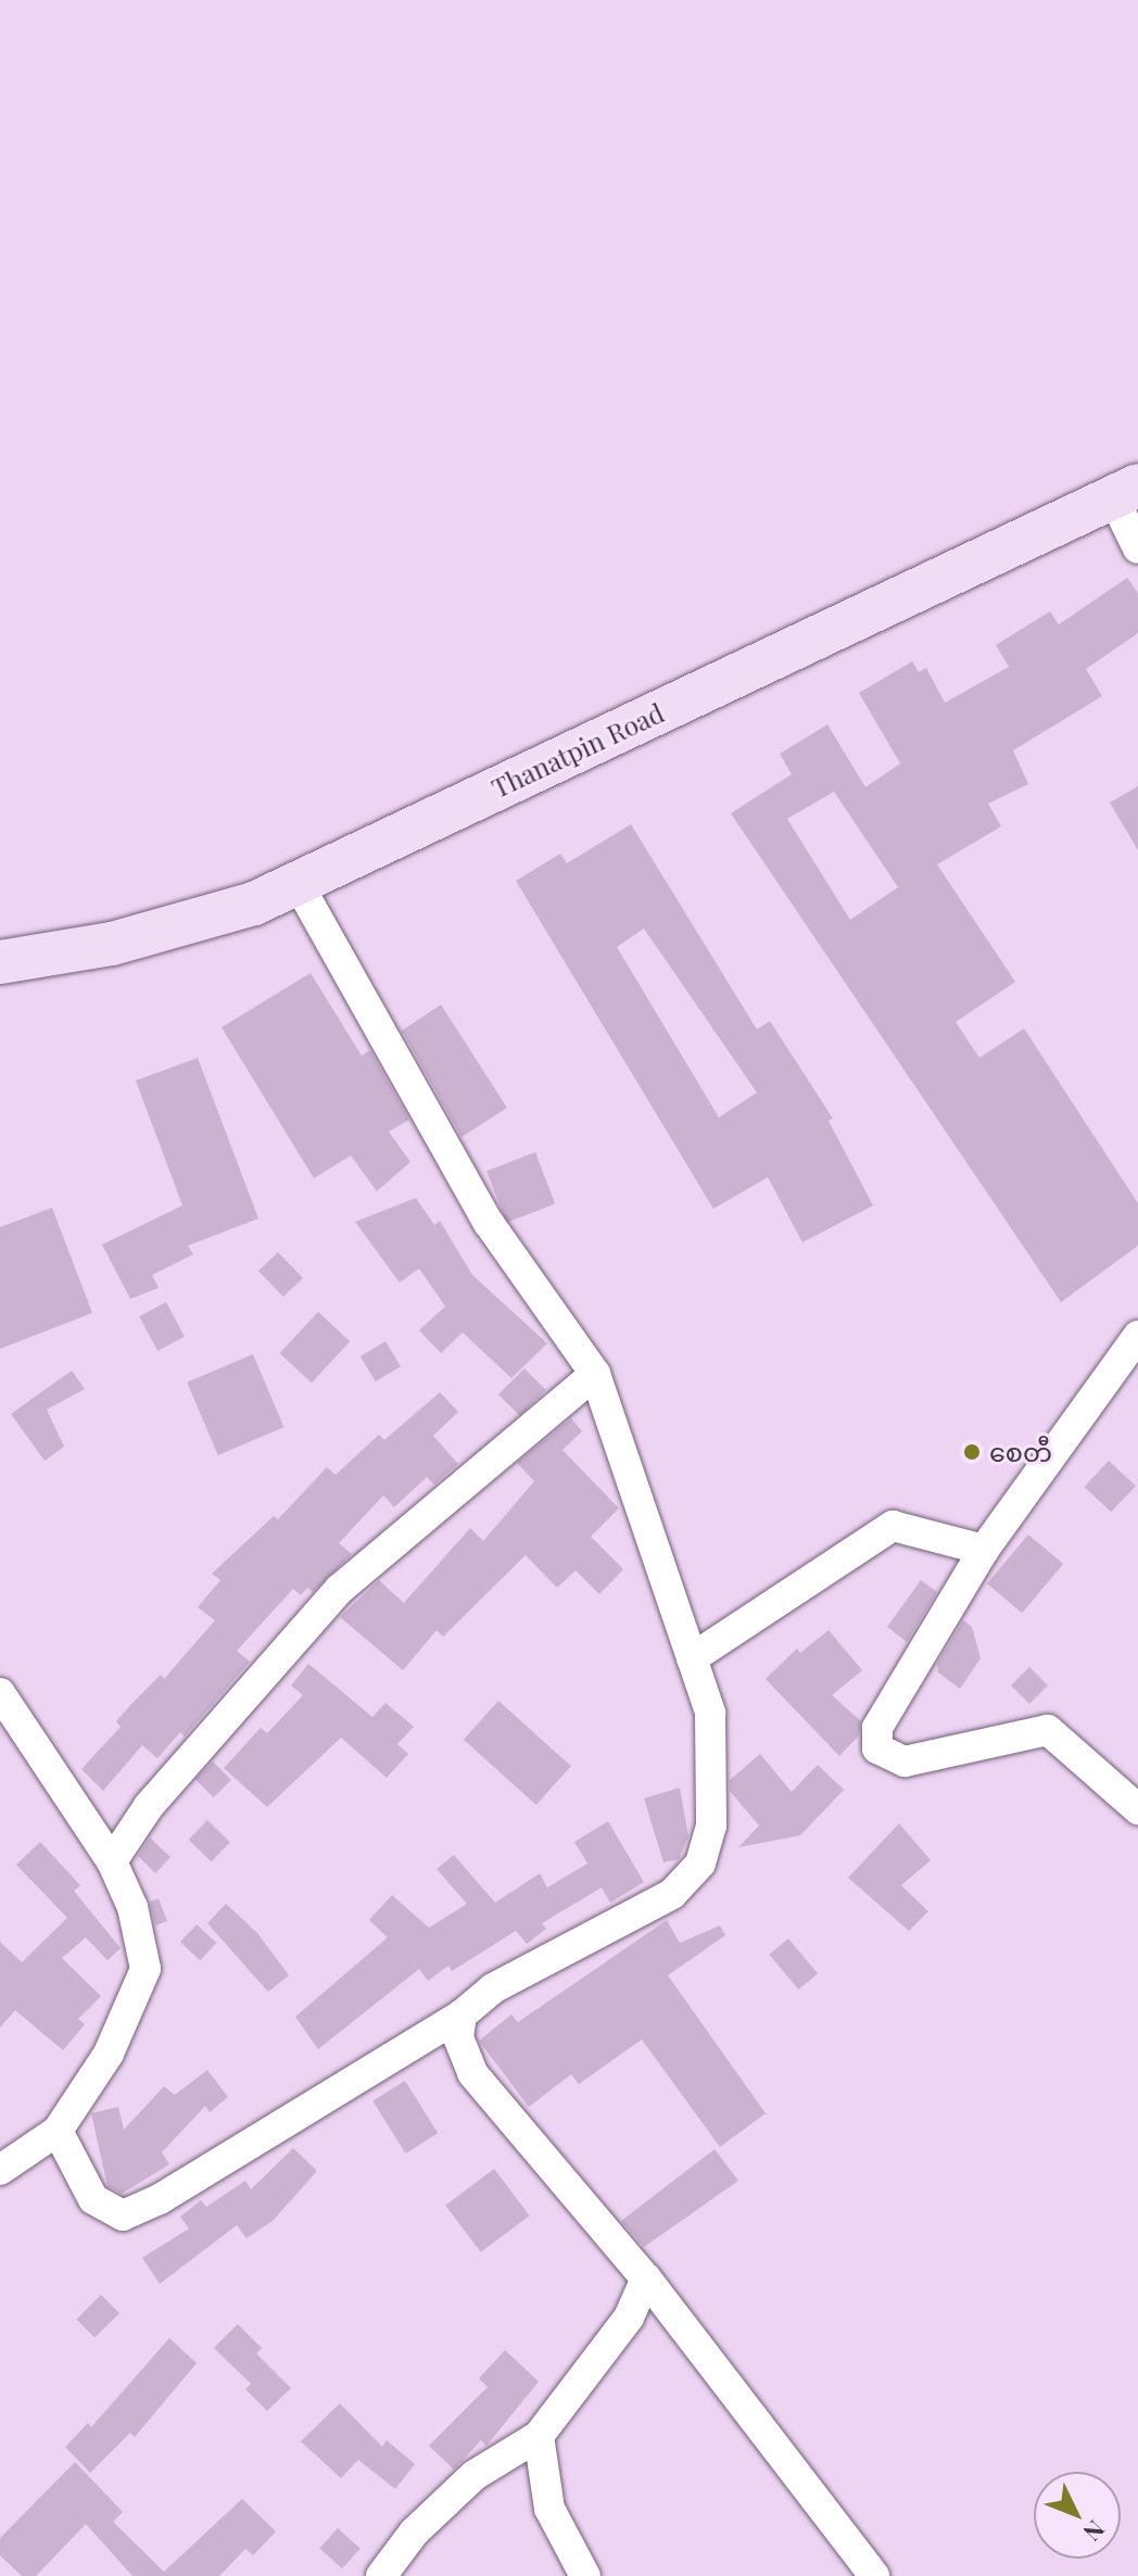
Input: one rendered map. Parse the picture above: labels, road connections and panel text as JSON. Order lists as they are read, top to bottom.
{
  "streets": {
    "main road": ["Thanatpin Road"]
  },
  "places": ["စေတီ"],
  "north": "bottom right"
}
